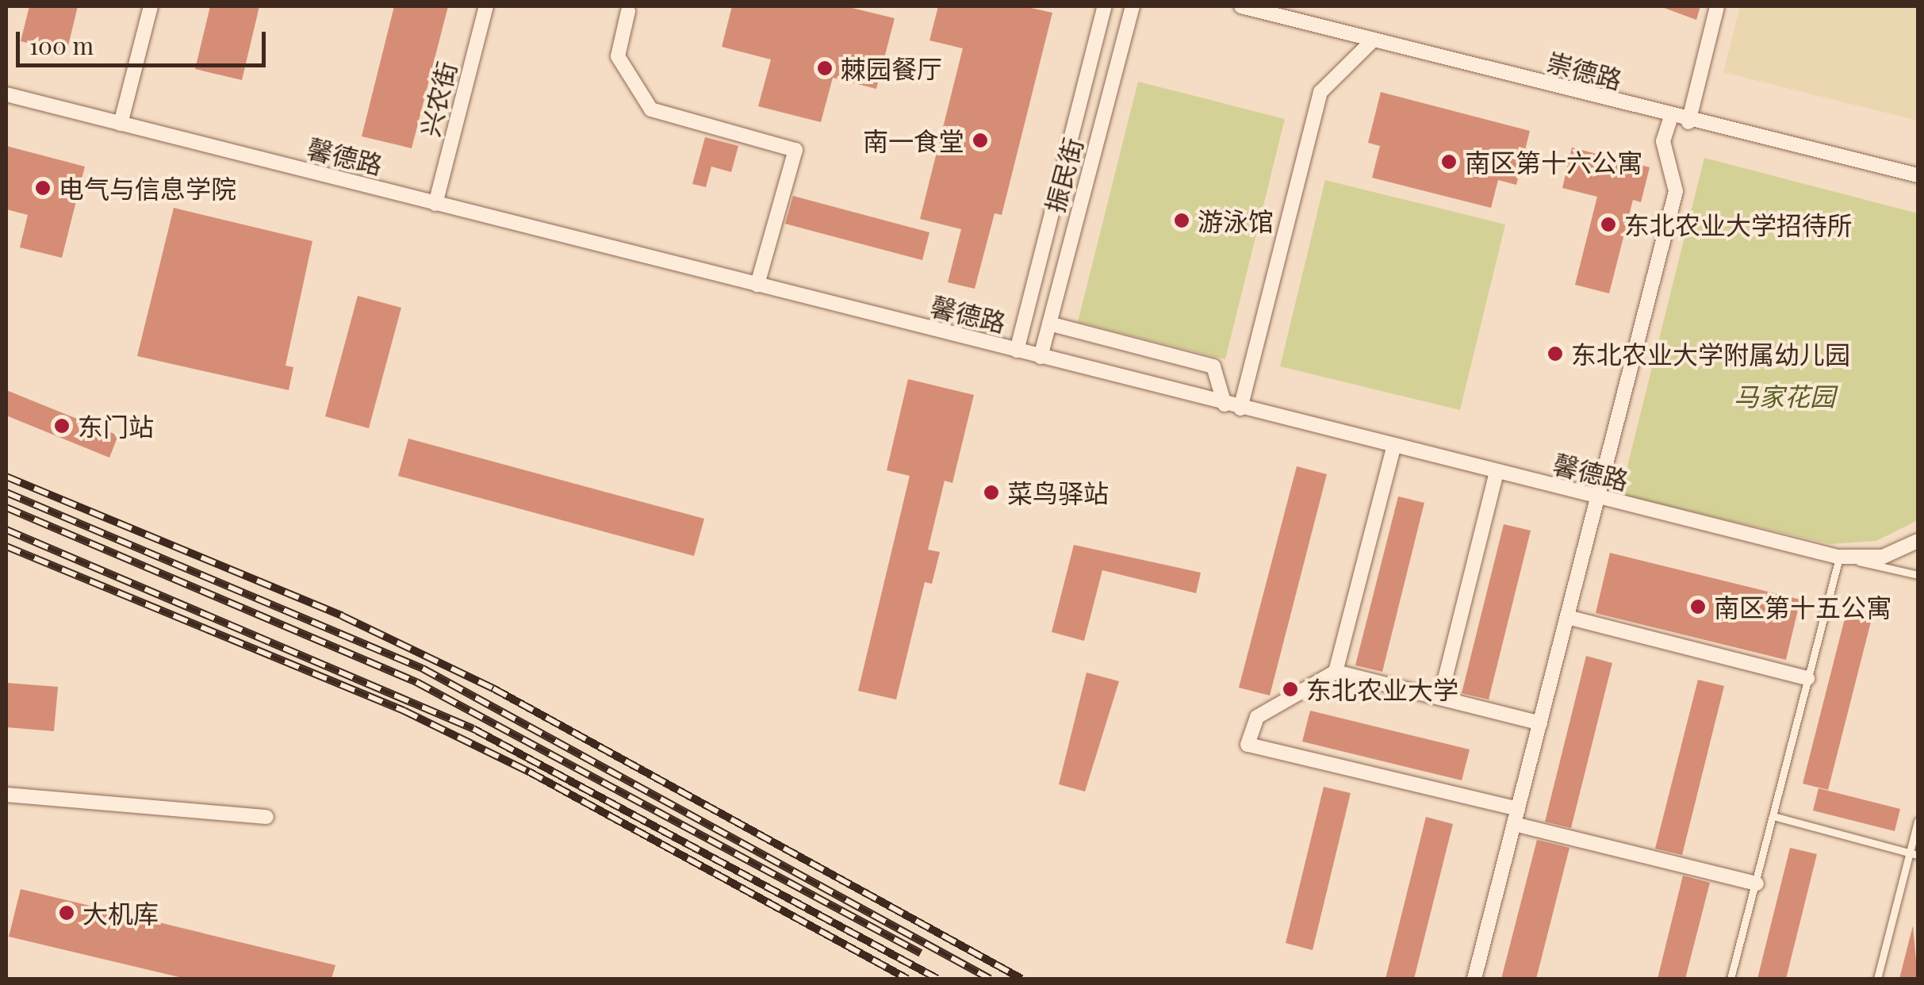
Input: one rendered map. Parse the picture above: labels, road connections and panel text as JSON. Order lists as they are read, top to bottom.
{
  "streets": {
    "street": [
      "崇德路",
      "兴农街",
      "馨德路",
      "振民街"
    ]
  },
  "crossings": [
    ["兴农街", "馨德路"],
    ["馨德路", "振民街"]
  ],
  "parks": ["马家花园"],
  "places": [
    "棘园餐厅",
    "南一食堂",
    "南区第十六公寓",
    "电气与信息学院",
    "游泳馆",
    "东北农业大学招待所",
    "东北农业大学附属幼儿园",
    "东门站",
    "菜鸟驿站",
    "南区第十五公寓",
    "东北农业大学",
    "大机库"
  ],
  "scale_bar": "100 m"
}
